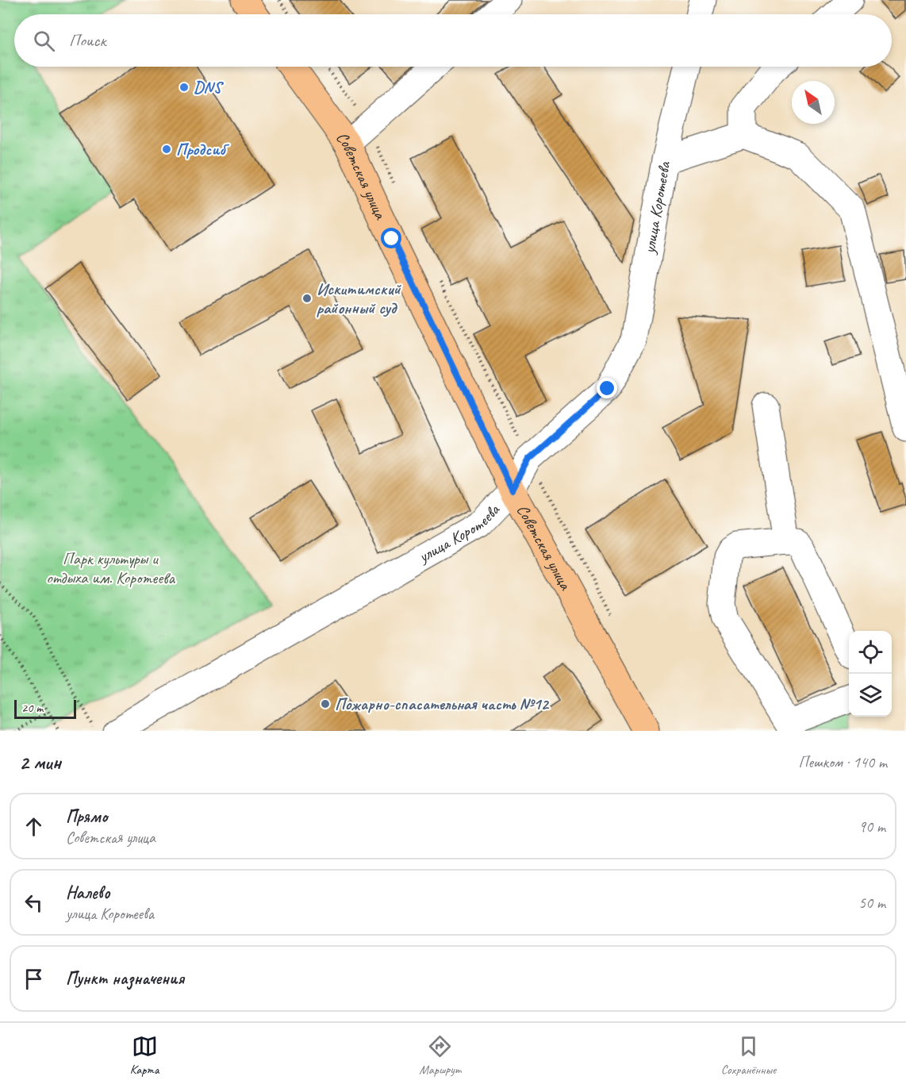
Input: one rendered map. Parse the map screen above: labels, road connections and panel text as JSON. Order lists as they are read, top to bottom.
{
  "streets": {
    "main road": ["Советская улица"],
    "street": ["улица Коротеева"]
  },
  "crossings": [
    ["Советская улица", "улица Коротеева"]
  ],
  "parks": ["Парк культуры и отдыха им. Коротеева"],
  "places": [
    "DNS",
    "Продсиб",
    "Искитимский районный суд",
    "Пожарно-спасательная часть №12"
  ],
  "scale_bar": "20 m",
  "north": "top left",
  "page": {
    "search": "Поиск",
    "scale": "20 m",
    "heading": ["2 мин", "Пешком · 140 m"],
    "list": [
      ["Прямо", "Советская улица", "90 m"],
      ["Налево", "улица Коротеева", "50 m"],
      "Пункт назначения"
    ],
    "nav": ["Карта", "Маршрут", "Сохранённые"]
  }
}
